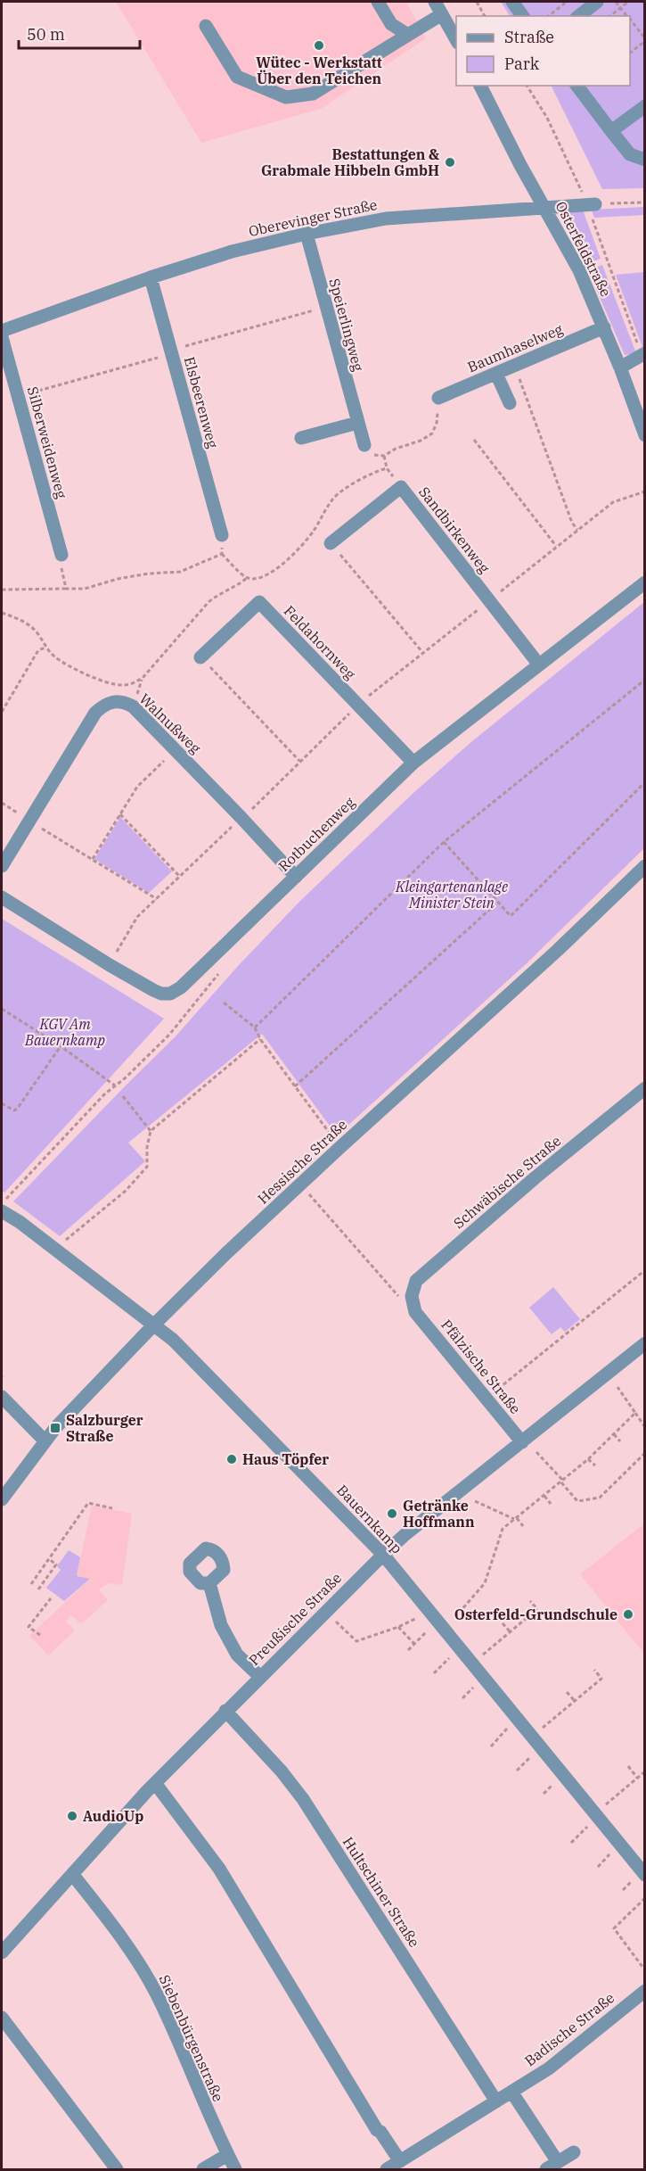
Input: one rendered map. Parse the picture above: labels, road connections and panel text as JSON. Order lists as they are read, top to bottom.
{
  "streets": {
    "street": [
      "Oberevinger Straße",
      "Osterfeldstraße",
      "Speierlingweg",
      "Baumhaselweg",
      "Elsbeerenweg",
      "Silberweidenweg",
      "Sandbirkenweg",
      "Feldahornweg",
      "Walnußweg",
      "Rotbuchenweg",
      "Hessische Straße",
      "Schwäbische Straße",
      "Pfälzische Straße",
      "Bauernkamp",
      "Preußische Straße",
      "Hultschiner Straße",
      "Badische Straße",
      "Siebenbürgenstraße"
    ]
  },
  "crossings": [
    ["Oberevinger Straße", "Osterfeldstraße"],
    ["Oberevinger Straße", "Speierlingweg"],
    ["Oberevinger Straße", "Elsbeerenweg"],
    ["Osterfeldstraße", "Baumhaselweg"],
    ["Sandbirkenweg", "Rotbuchenweg"],
    ["Feldahornweg", "Rotbuchenweg"],
    ["Walnußweg", "Rotbuchenweg"],
    ["Hessische Straße", "Bauernkamp"],
    ["Schwäbische Straße", "Pfälzische Straße"],
    ["Pfälzische Straße", "Preußische Straße"],
    ["Bauernkamp", "Preußische Straße"],
    ["Preußische Straße", "Hultschiner Straße"],
    ["Preußische Straße", "Siebenbürgenstraße"],
    ["Hultschiner Straße", "Badische Straße"]
  ],
  "parks": ["Kleingartenanlage Minister Stein", "KGV Am Bauernkamp"],
  "places": {
    "other": [
      "Wütec - Werkstatt Über den Teichen",
      "Bestattungen & Grabmale Hibbeln GmbH",
      "Haus Töpfer",
      "Getränke Hoffmann",
      "Osterfeld-Grundschule",
      "AudioUp"
    ],
    "transit": ["Salzburger Straße"]
  },
  "legend": ["Straße", "Park"],
  "scale_bar": "50 m"
}
